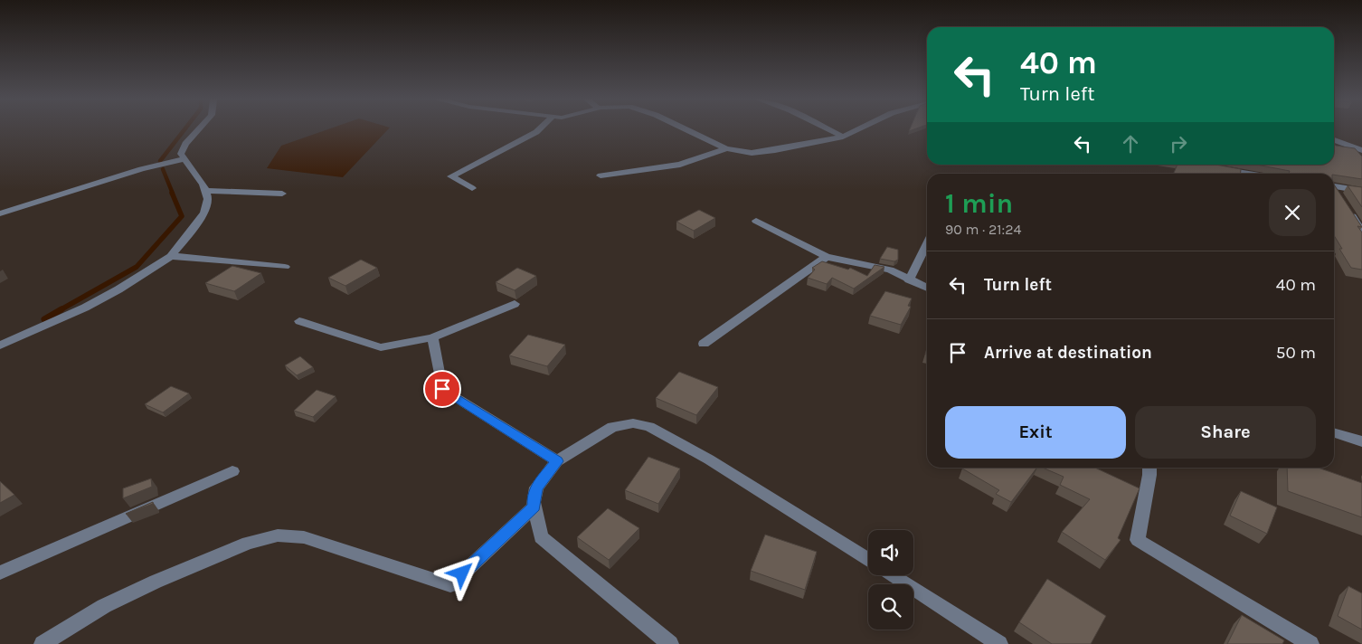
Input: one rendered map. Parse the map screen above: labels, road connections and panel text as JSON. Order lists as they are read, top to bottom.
{
  "page": {
    "turn": ["40 m", "Turn left"],
    "heading": ["1 min", "90 m · 21:24"],
    "list": [
      {
        "name": "Turn left",
        "value": "40 m"
      },
      {
        "name": "Arrive at destination",
        "value": "50 m"
      }
    ],
    "buttons": ["Exit", "Share"]
  }
}
